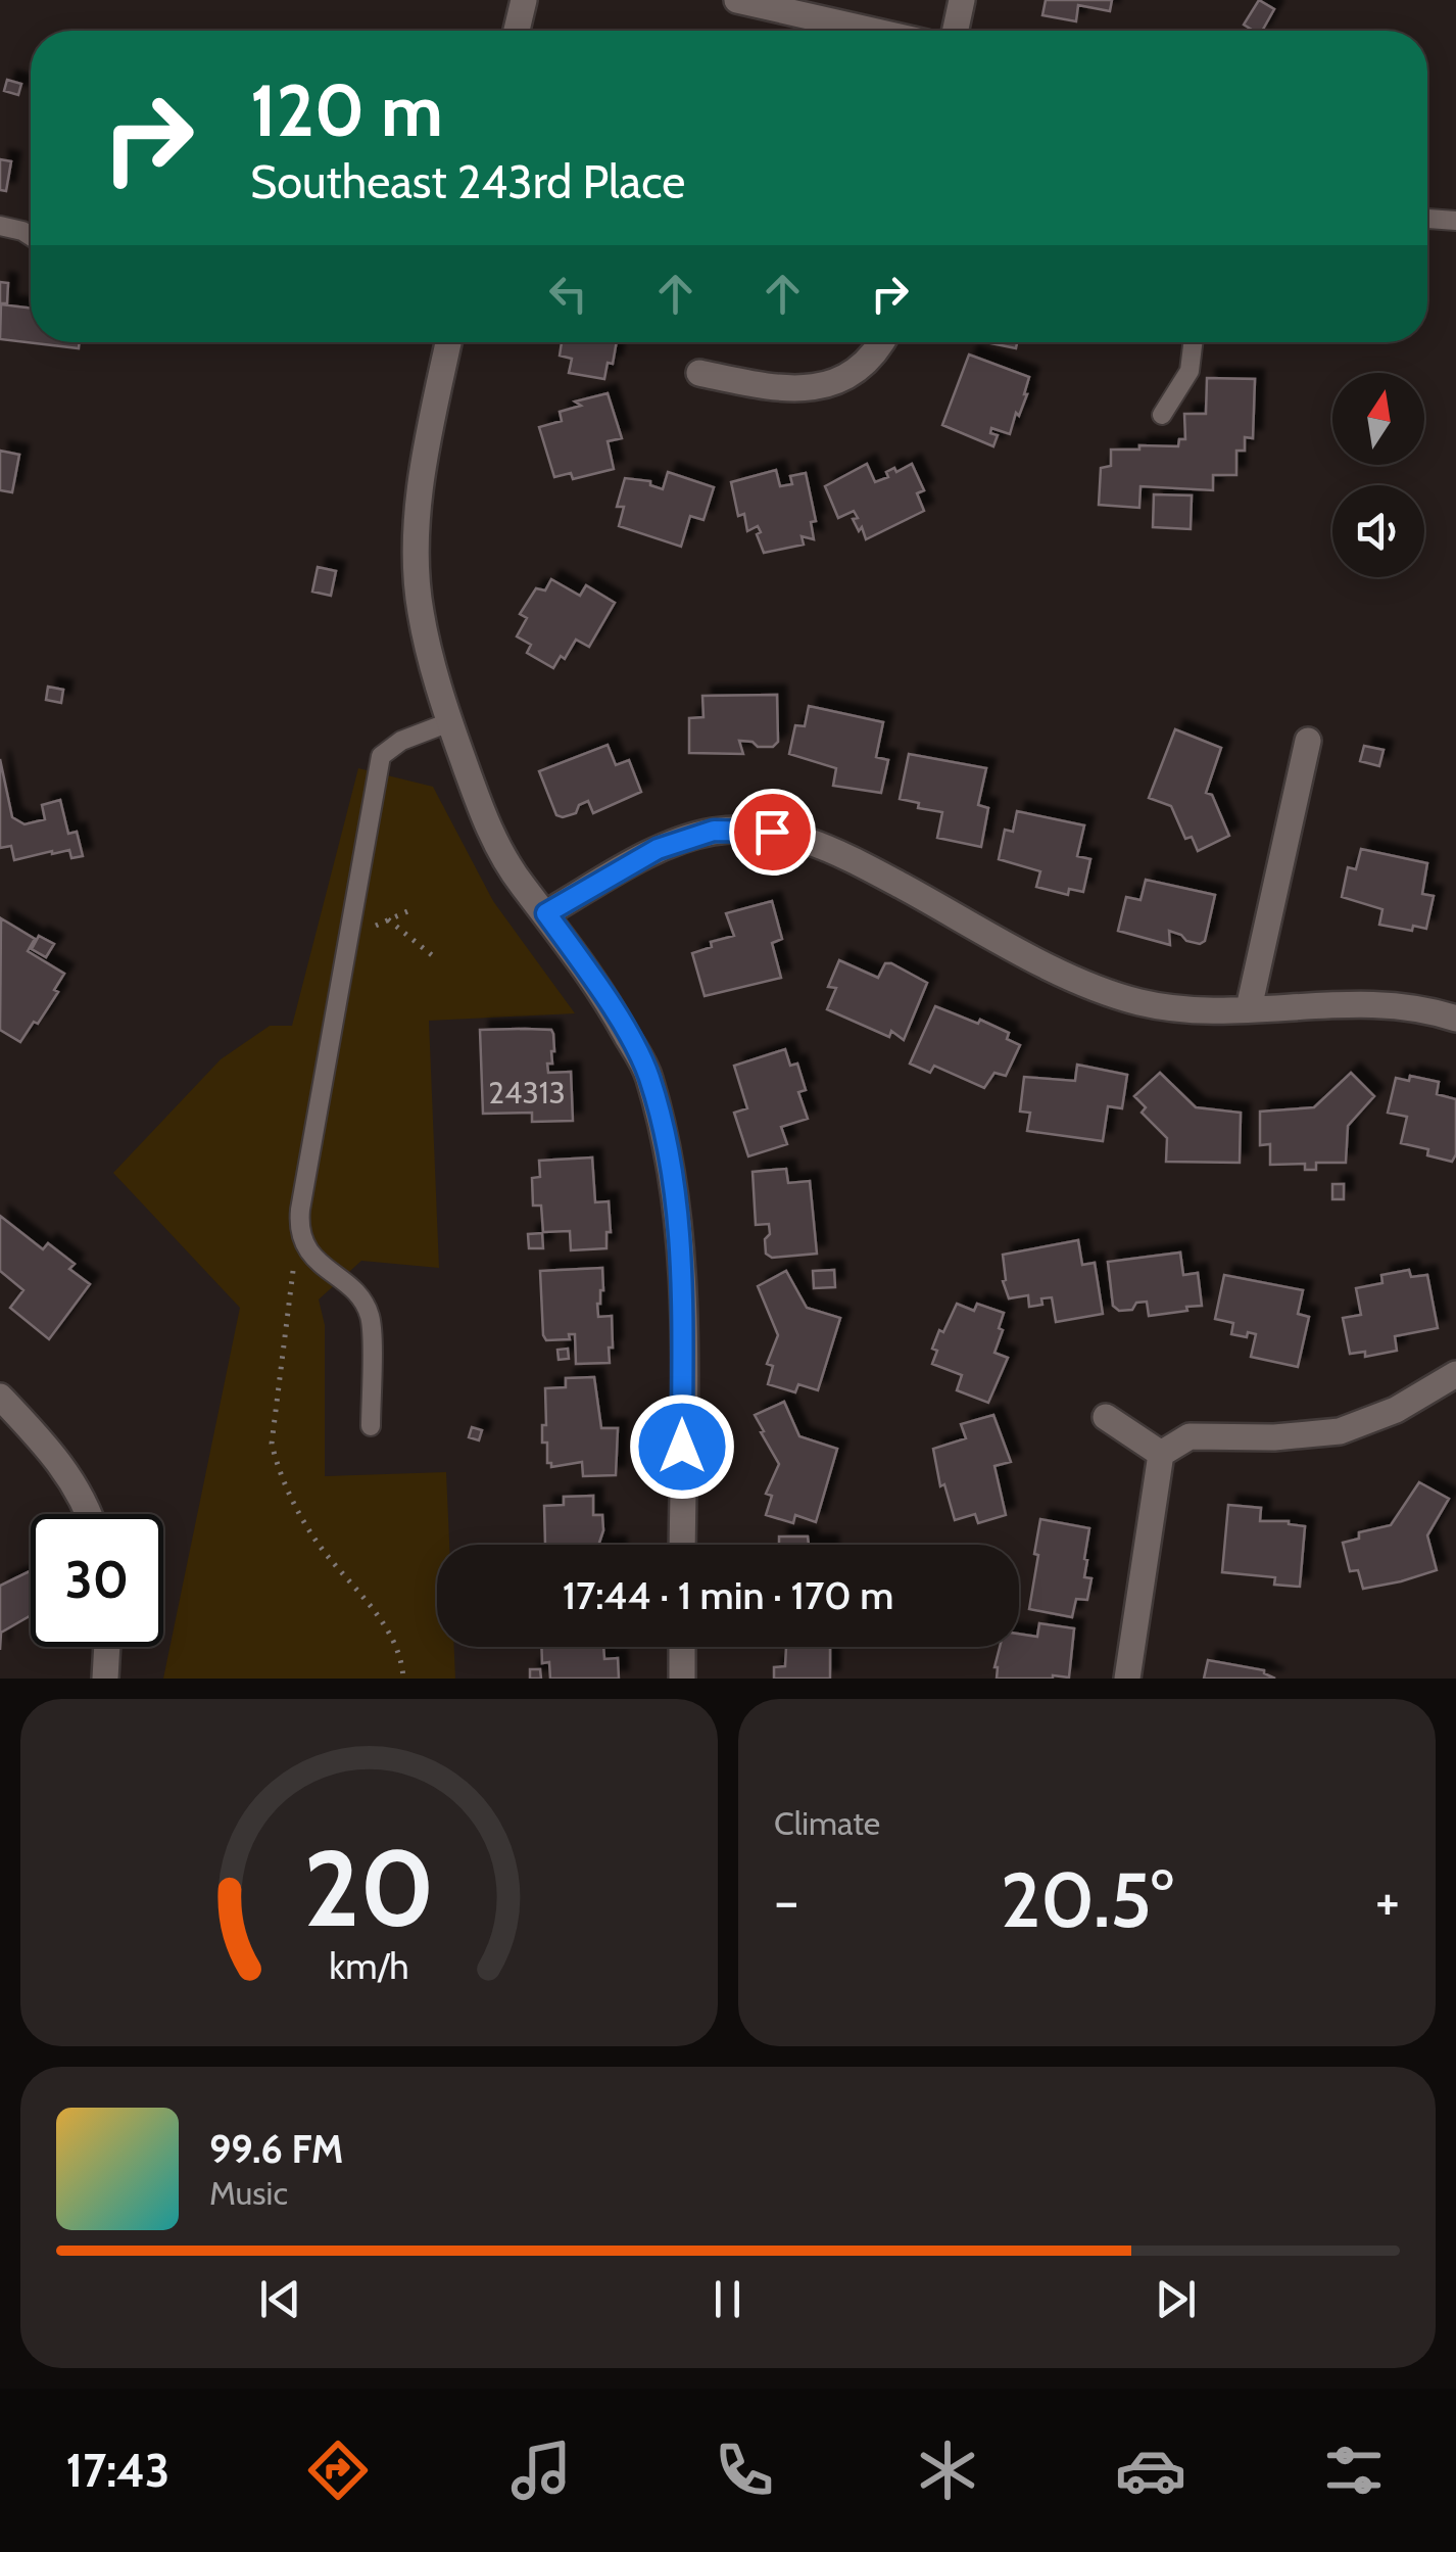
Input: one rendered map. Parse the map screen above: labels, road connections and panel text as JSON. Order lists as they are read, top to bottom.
{
  "house_numbers": ["24313"],
  "north": "top",
  "page": {
    "turn": ["120 m", "Southeast 243rd Place"],
    "limit": "30",
    "trip": "17:44 · 1 min · 170 m",
    "tile": "Climate",
    "heat": ["−", "20.5°", "+"],
    "song": ["99.6 FM", "Music"],
    "tabs": "17:43",
    "gauge": ["20", "km/h"]
  }
}
